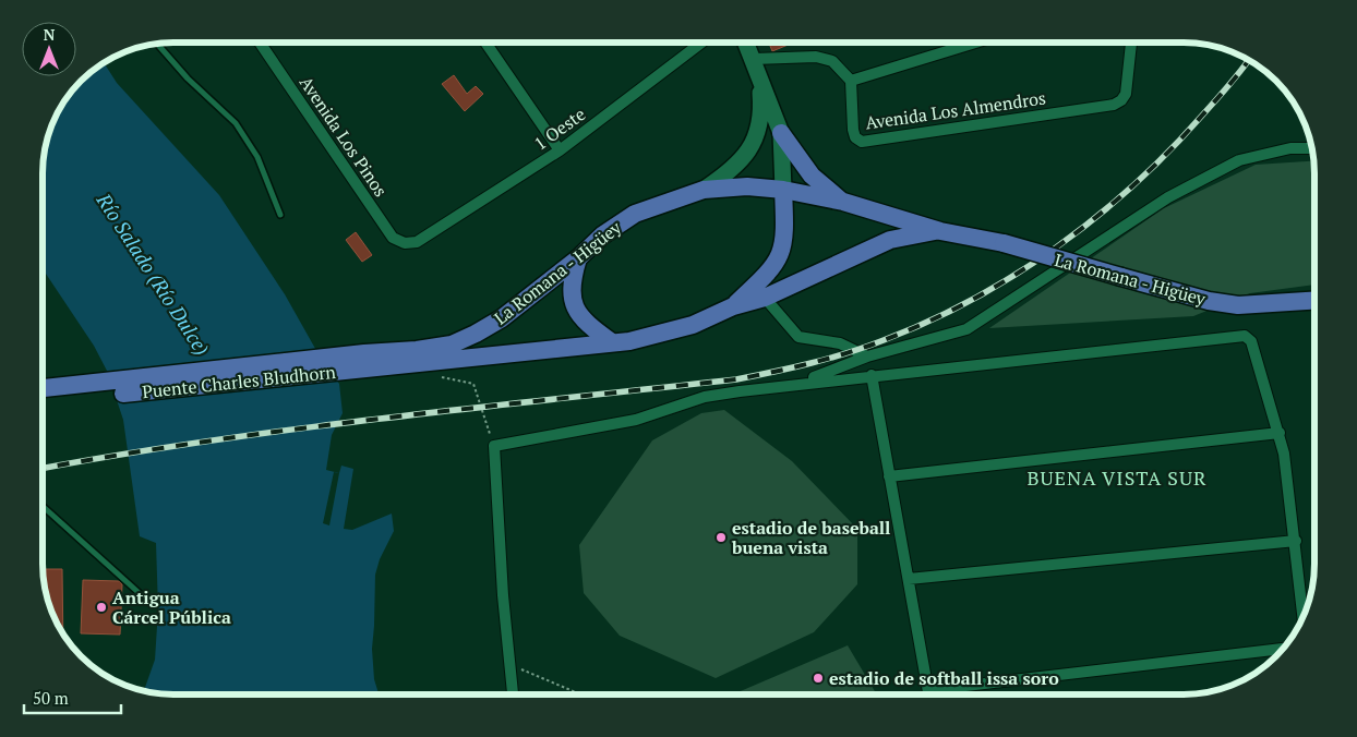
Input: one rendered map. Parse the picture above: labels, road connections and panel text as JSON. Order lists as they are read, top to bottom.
{
  "streets": {
    "main road": ["La Romana - Higüey", "Puente Charles Bludhorn"],
    "street": ["Avenida Los Almendros", "1 Oeste", "Avenida Los Pinos"]
  },
  "crossings": [
    ["1 Oeste", "Avenida Los Pinos"],
    ["La Romana - Higüey", "Puente Charles Bludhorn"]
  ],
  "districts": ["BUENA VISTA SUR"],
  "water": ["Río Salado (Río Dulce)"],
  "places": ["estadio de baseball buena vista", "Antigua Cárcel Pública", "estadio de softball issa soro"],
  "scale_bar": "50 m",
  "north": "top"
}
